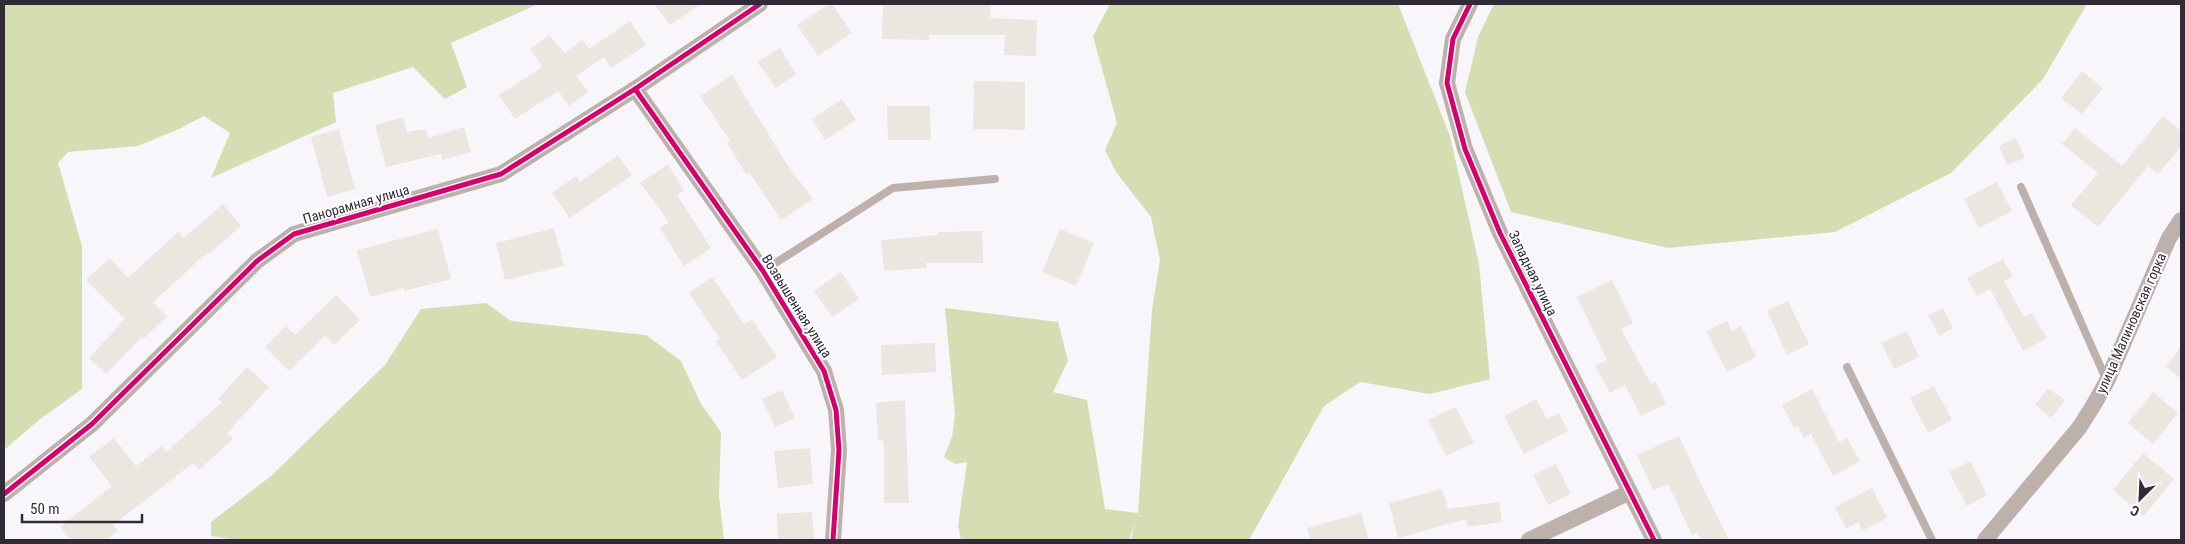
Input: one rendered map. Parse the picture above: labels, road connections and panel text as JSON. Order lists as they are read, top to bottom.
{
  "streets": {
    "street": [
      "Панорамная улица",
      "Западная улица",
      "Возвышенная улица",
      "улица Малиновская горка"
    ]
  },
  "crossings": [
    ["Панорамная улица", "Возвышенная улица"]
  ],
  "scale_bar": "50 m",
  "north": "bottom left"
}
